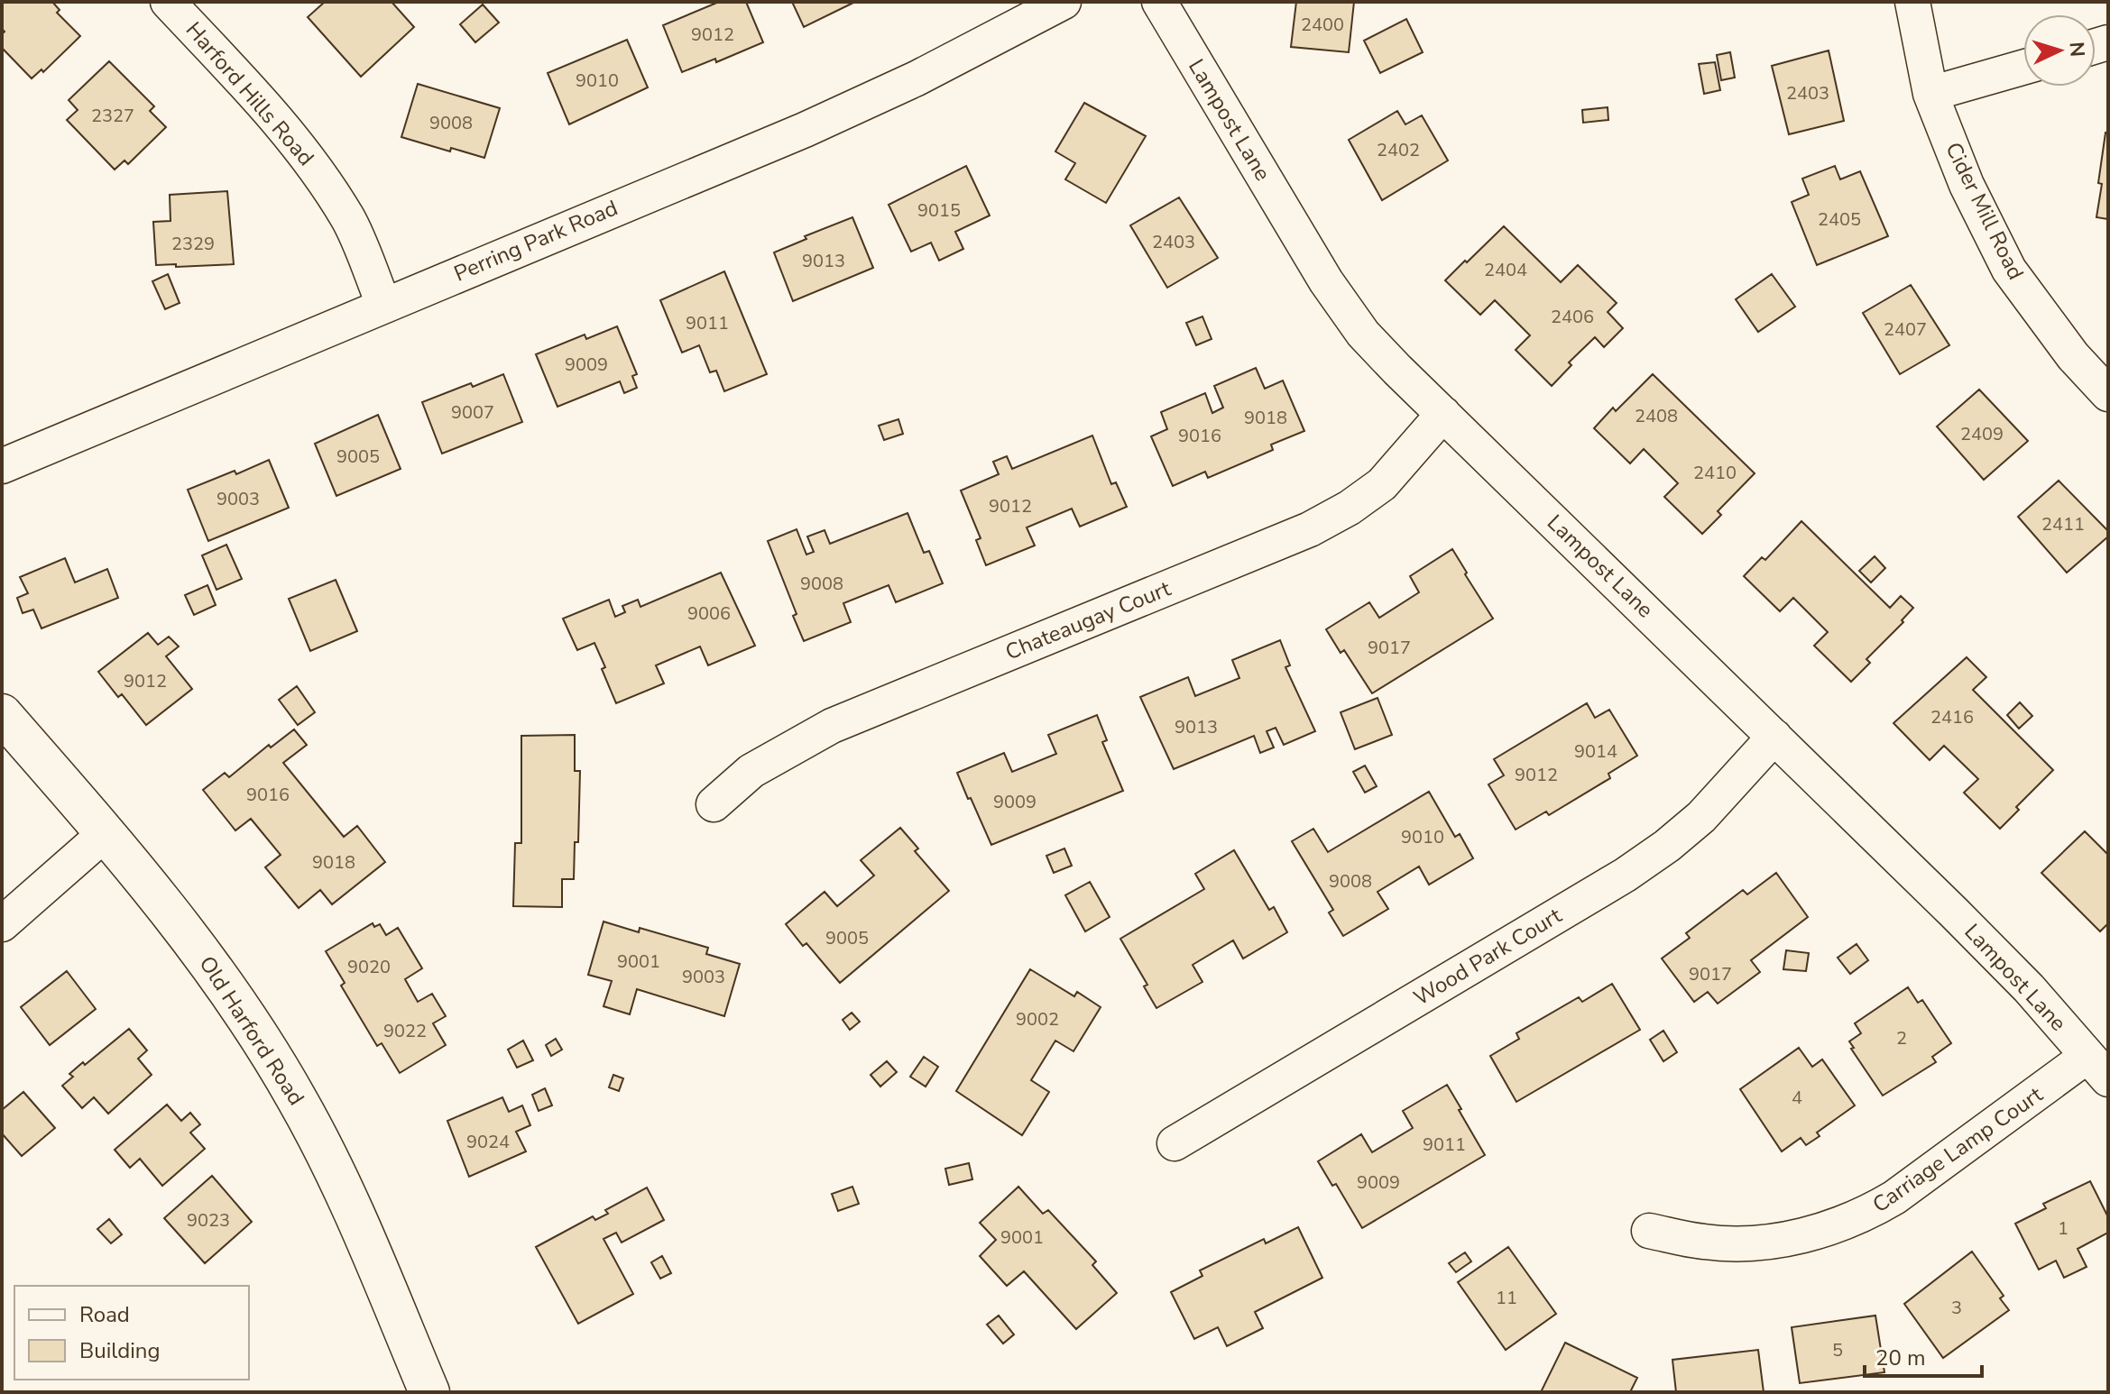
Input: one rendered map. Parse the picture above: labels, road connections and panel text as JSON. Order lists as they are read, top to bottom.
{
  "streets": {
    "street": [
      "Harford Hills Road",
      "Lampost Lane",
      "Cider Mill Road",
      "Perring Park Road",
      "Chateaugay Court",
      "Wood Park Court",
      "Old Harford Road",
      "Carriage Lamp Court"
    ]
  },
  "crossings": [
    ["Harford Hills Road", "Perring Park Road"],
    ["Lampost Lane", "Chateaugay Court"],
    ["Lampost Lane", "Wood Park Court"],
    ["Lampost Lane", "Carriage Lamp Court"]
  ],
  "house_numbers": [
    "2400",
    "9012",
    "9010",
    "2403",
    "2327",
    "9008",
    "2402",
    "9015",
    "2405",
    "2403",
    "2329",
    "9013",
    "2404",
    "2406",
    "9011",
    "2407",
    "9009",
    "9007",
    "2408",
    "9018",
    "2409",
    "9016",
    "9005",
    "2410",
    "9003",
    "9012",
    "2411",
    "9008",
    "9006",
    "9017",
    "9012",
    "2416",
    "9013",
    "9014",
    "9012",
    "9016",
    "9009",
    "9010",
    "9018",
    "9008",
    "9005",
    "9001",
    "9020",
    "9017",
    "9003",
    "9002",
    "9022",
    "2",
    "4",
    "9024",
    "9011",
    "9009",
    "9023",
    "1",
    "9001",
    "11",
    "3",
    "5"
  ],
  "legend": ["Road", "Building"],
  "scale_bar": "20 m",
  "north": "right"
}
